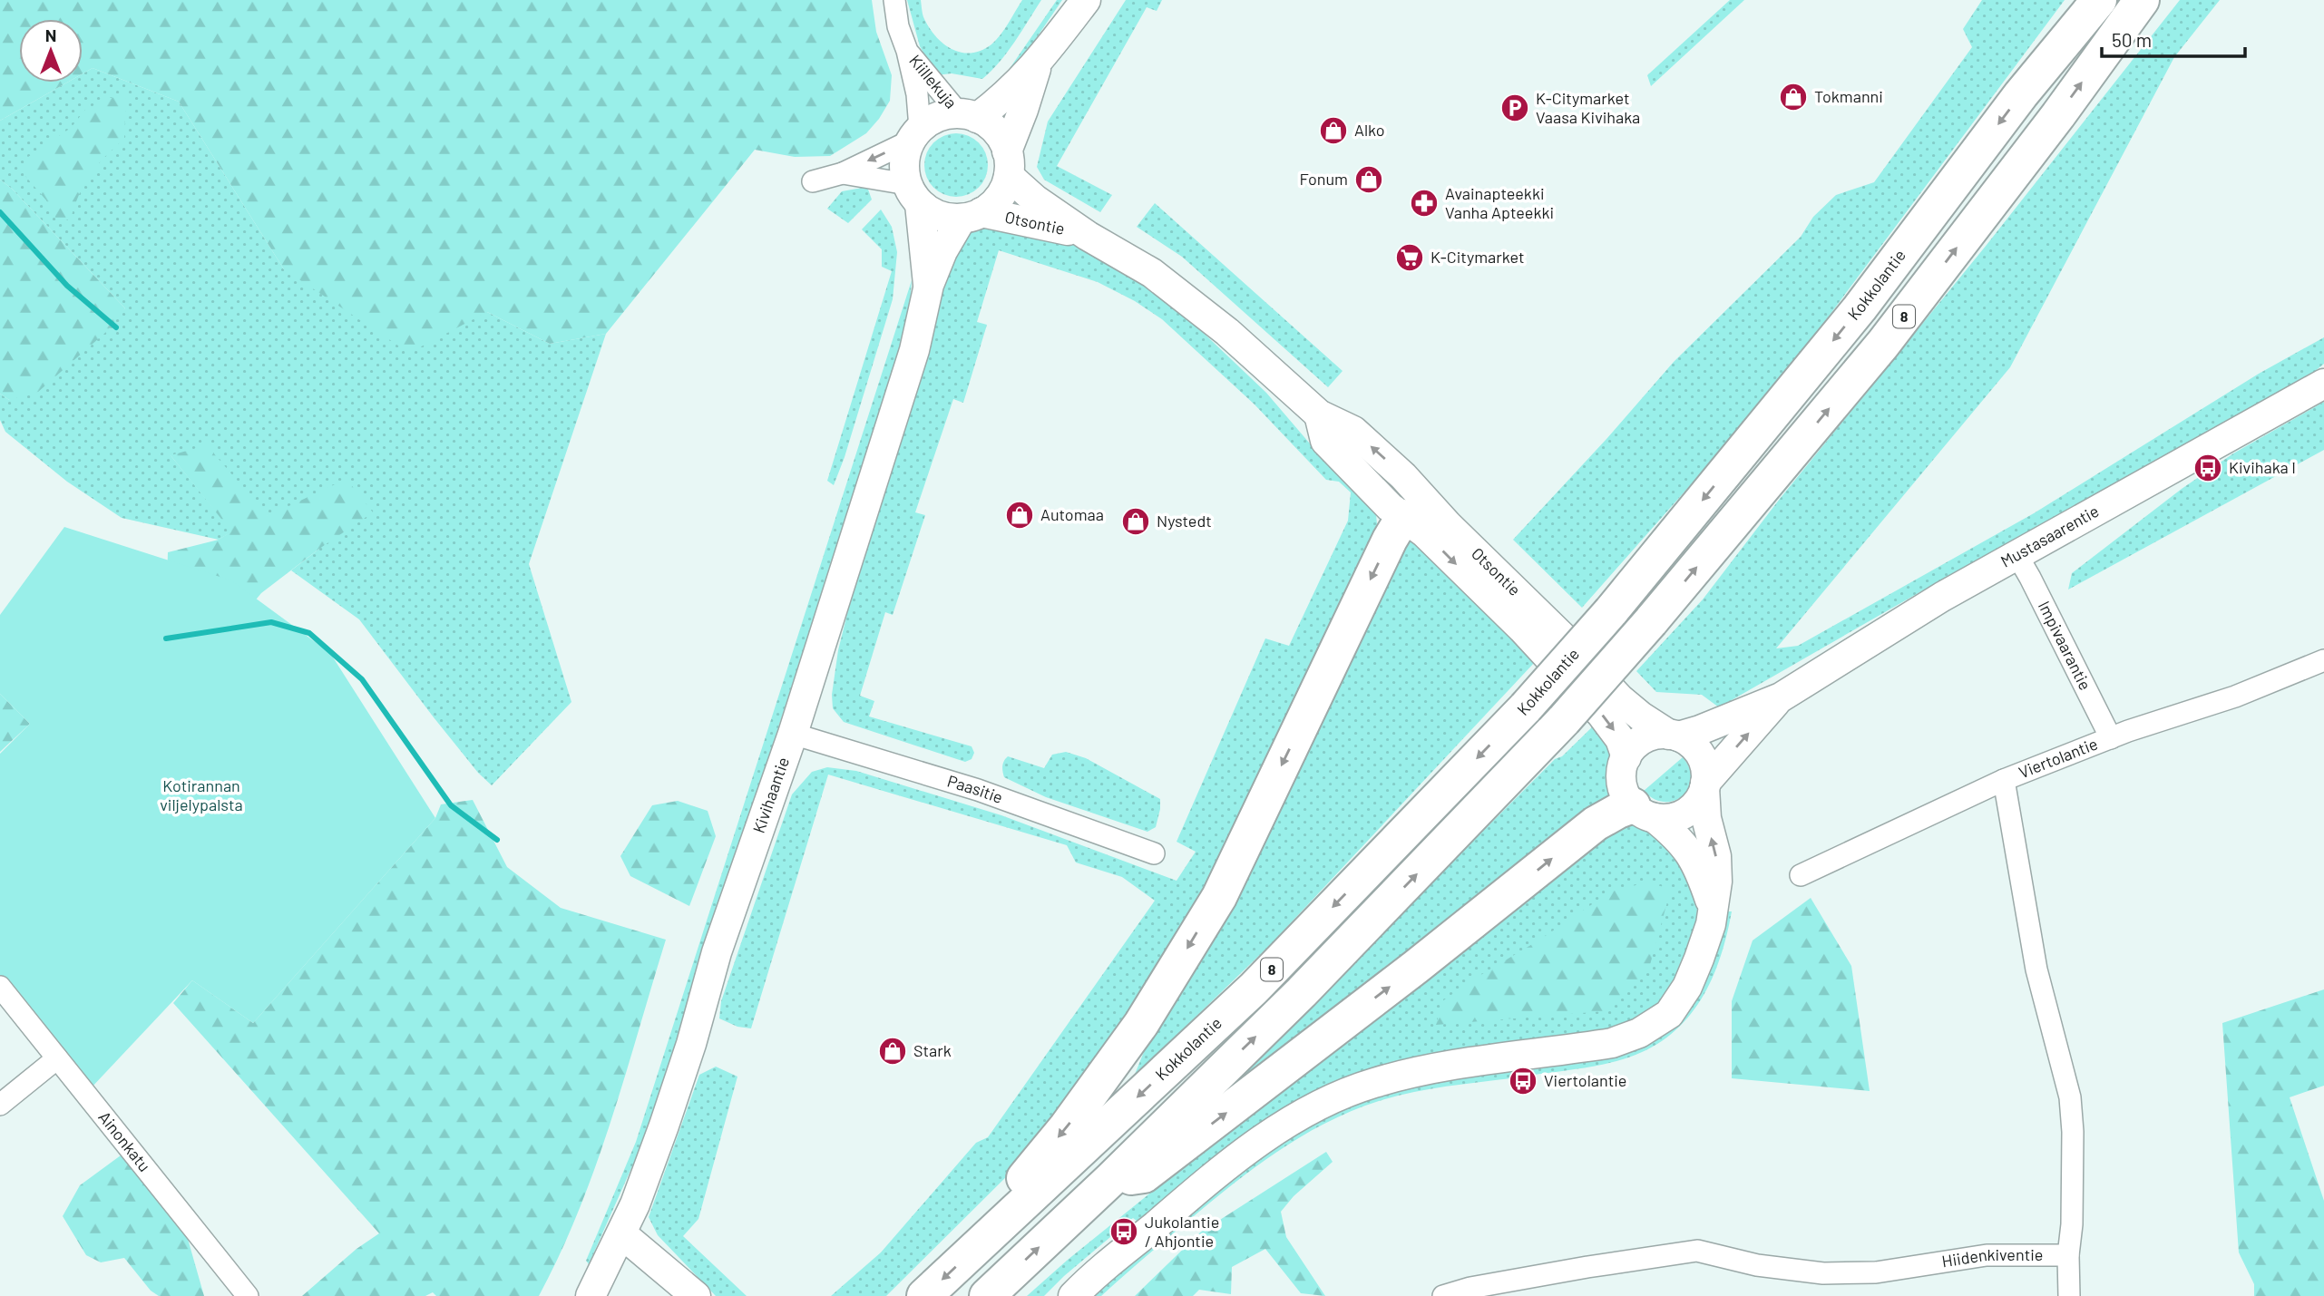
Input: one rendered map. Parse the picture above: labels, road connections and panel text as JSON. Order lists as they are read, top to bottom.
{
  "streets": {
    "highway": ["Kokkolantie", "8"],
    "main road": ["Otsontie", "Mustasaarentie", "Kivihaantie"],
    "street": [
      "Kiillekuja",
      "Impivaarantie",
      "Viertolantie",
      "Paasitie",
      "Ainonkatu",
      "Hiidenkiventie"
    ]
  },
  "crossings": [
    ["Kiillekuja", "Otsontie"],
    ["Kiillekuja", "Kivihaantie"],
    ["Otsontie", "Mustasaarentie"],
    ["Otsontie", "Kivihaantie"],
    ["Mustasaarentie", "Impivaarantie"],
    ["Impivaarantie", "Viertolantie"],
    ["Paasitie", "Kivihaantie"]
  ],
  "parks": ["Kotirannan viljelypalsta"],
  "places": {
    "shop": [
      "Tokmanni",
      "Alko",
      "Fonum",
      "Automaa",
      "Nystedt",
      "Stark"
    ],
    "parking": ["K-Citymarket Vaasa Kivihaka"],
    "pharmacy": ["Avainapteekki Vanha Apteekki"],
    "supermarket": ["K-Citymarket"],
    "bus stop": ["Kivihaka I", "Viertolantie", "Jukolantie / Ahjontie"]
  },
  "scale_bar": "50 m",
  "north": "top"
}
